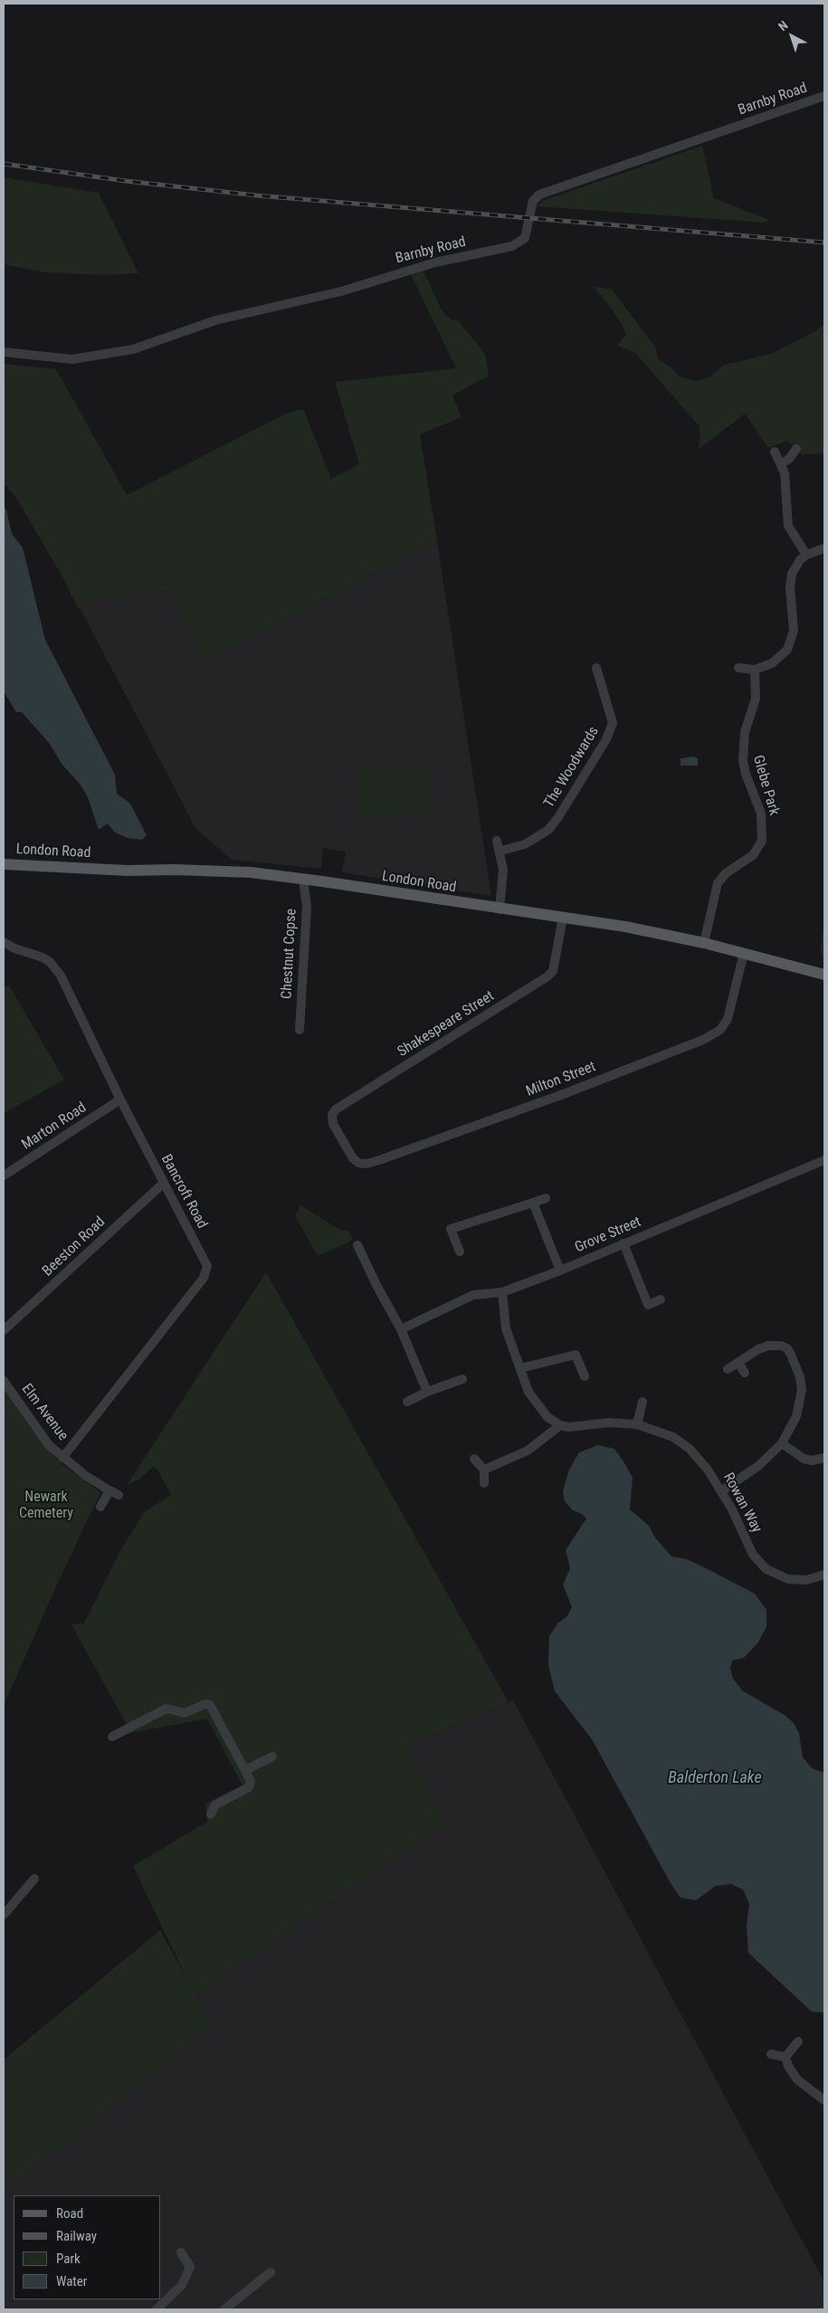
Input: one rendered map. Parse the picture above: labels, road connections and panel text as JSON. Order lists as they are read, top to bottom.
{
  "streets": {
    "main road": ["London Road"],
    "street": [
      "Barnby Road",
      "The Woodwards",
      "Glebe Park",
      "Chestnut Copse",
      "Shakespeare Street",
      "Milton Street",
      "Marton Road",
      "Bancroft Road",
      "Grove Street",
      "Beeston Road",
      "Elm Avenue",
      "Rowan Way"
    ]
  },
  "crossings": [
    ["Glebe Park", "London Road"],
    ["London Road", "Chestnut Copse"],
    ["London Road", "Shakespeare Street"],
    ["London Road", "Milton Street"],
    ["Shakespeare Street", "Milton Street"],
    ["Marton Road", "Bancroft Road"],
    ["Bancroft Road", "Beeston Road"],
    ["Bancroft Road", "Elm Avenue"]
  ],
  "water": ["Balderton Lake"],
  "parks": ["Newark Cemetery"],
  "legend": [
    "Road",
    "Railway",
    "Park",
    "Water"
  ],
  "north": "top left"
}
